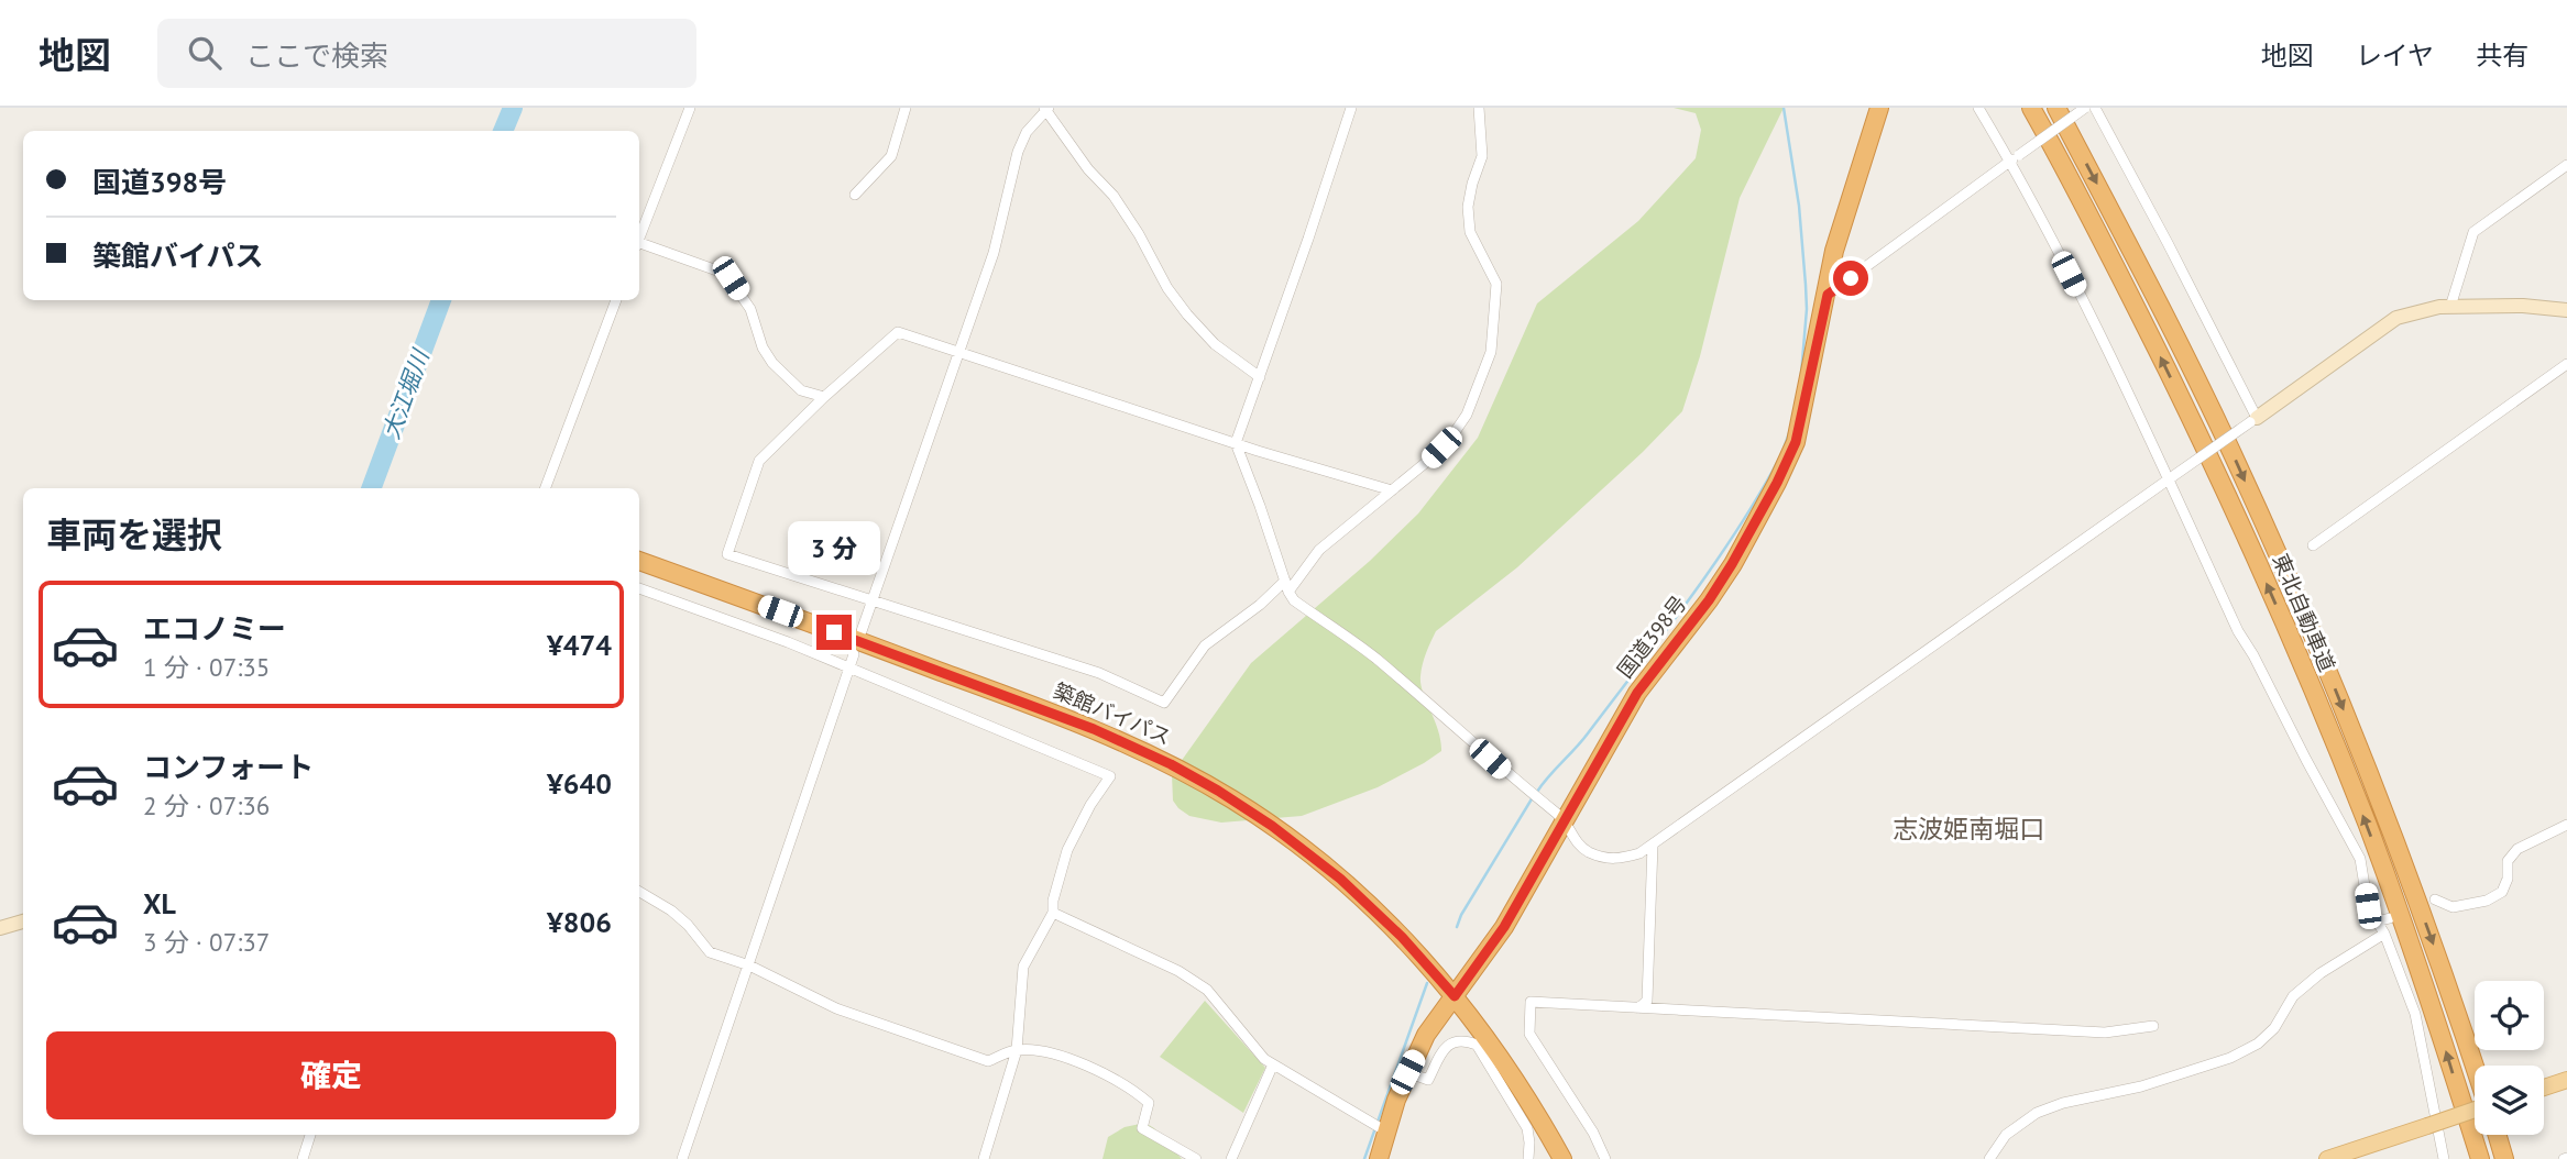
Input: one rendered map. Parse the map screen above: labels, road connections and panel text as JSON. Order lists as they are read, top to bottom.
{
  "streets": {
    "highway": ["東北自動車道", "国道398号", "築館バイパス"]
  },
  "crossings": [
    ["国道398号", "築館バイパス"]
  ],
  "districts": ["志波姫南堀口"],
  "water": ["大江堀川"],
  "page": {
    "header": "地図",
    "search": "ここで検索",
    "nav": ["地図", "レイヤ", "共有"],
    "banner": ["国道398号", "築館バイパス"],
    "heading": "車両を選択",
    "bubble": "3 分",
    "list": [
      {
        "name": "エコノミー",
        "note": "1 分 · 07:35",
        "value": "¥474"
      },
      {
        "name": "コンフォート",
        "note": "2 分 · 07:36",
        "value": "¥640"
      },
      {
        "name": "XL",
        "note": "3 分 · 07:37",
        "value": "¥806"
      }
    ],
    "buttons": "確定"
  }
}
